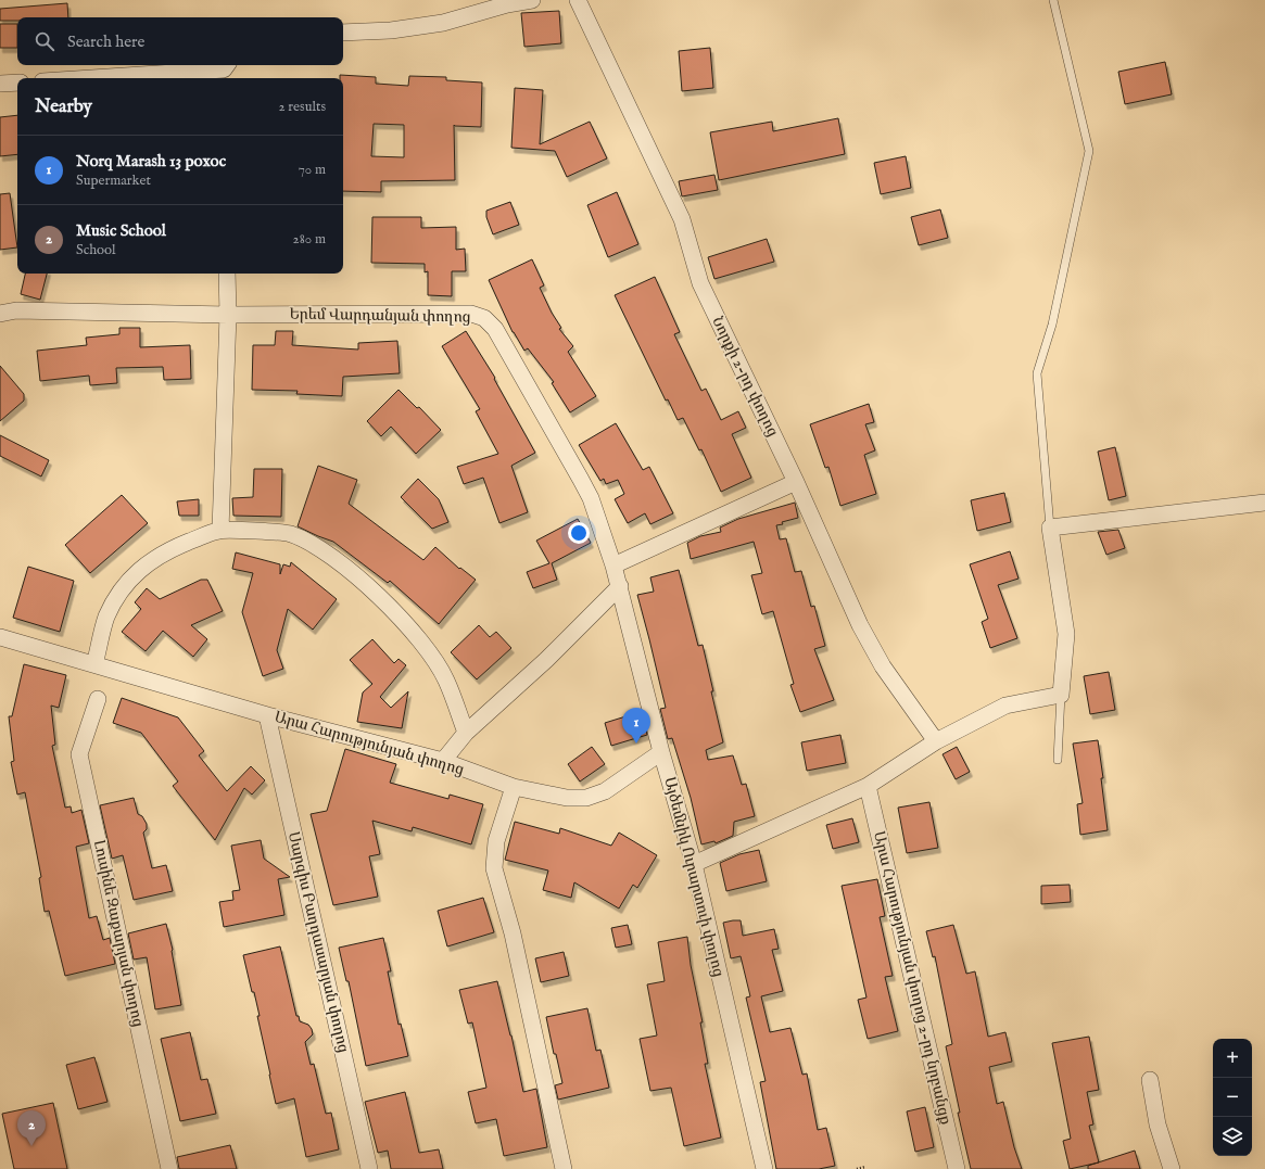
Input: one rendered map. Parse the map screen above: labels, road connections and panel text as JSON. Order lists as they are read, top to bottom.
{
  "streets": {
    "street": [
      "Երեմ Վարդանյան փողոց",
      "Նորքի 2-րդ փողոց",
      "Արա Հարությունյան փողոց",
      "Այծեմնիկ Ուրարտուի փողոց",
      "Լուսինե Զաքարյան փողոց",
      "Սարգիս Բաղդասարյան փողոց",
      "Արա Հարությունյան փողոց 2-րդ նրբանցք"
    ]
  },
  "crossings": [
    ["Երեմ Վարդանյան փողոց", "Այծեմնիկ Ուրարտուի փողոց"],
    ["Արա Հարությունյան փողոց", "Այծեմնիկ Ուրարտուի փողոց"],
    ["Արա Հարությունյան փողոց", "Սարգիս Բաղդասարյան փողոց"]
  ],
  "page": {
    "search": "Search here",
    "heading": ["Nearby", "2 results"],
    "list": [
      {
        "mark": "1",
        "name": "Norq Marash 13 poxoc",
        "note": "Supermarket",
        "value": "70 m"
      },
      {
        "mark": "2",
        "name": "Music School",
        "note": "School",
        "value": "280 m"
      }
    ],
    "pins": ["1", "2"],
    "map_buttons": ["+", "−"]
  }
}
